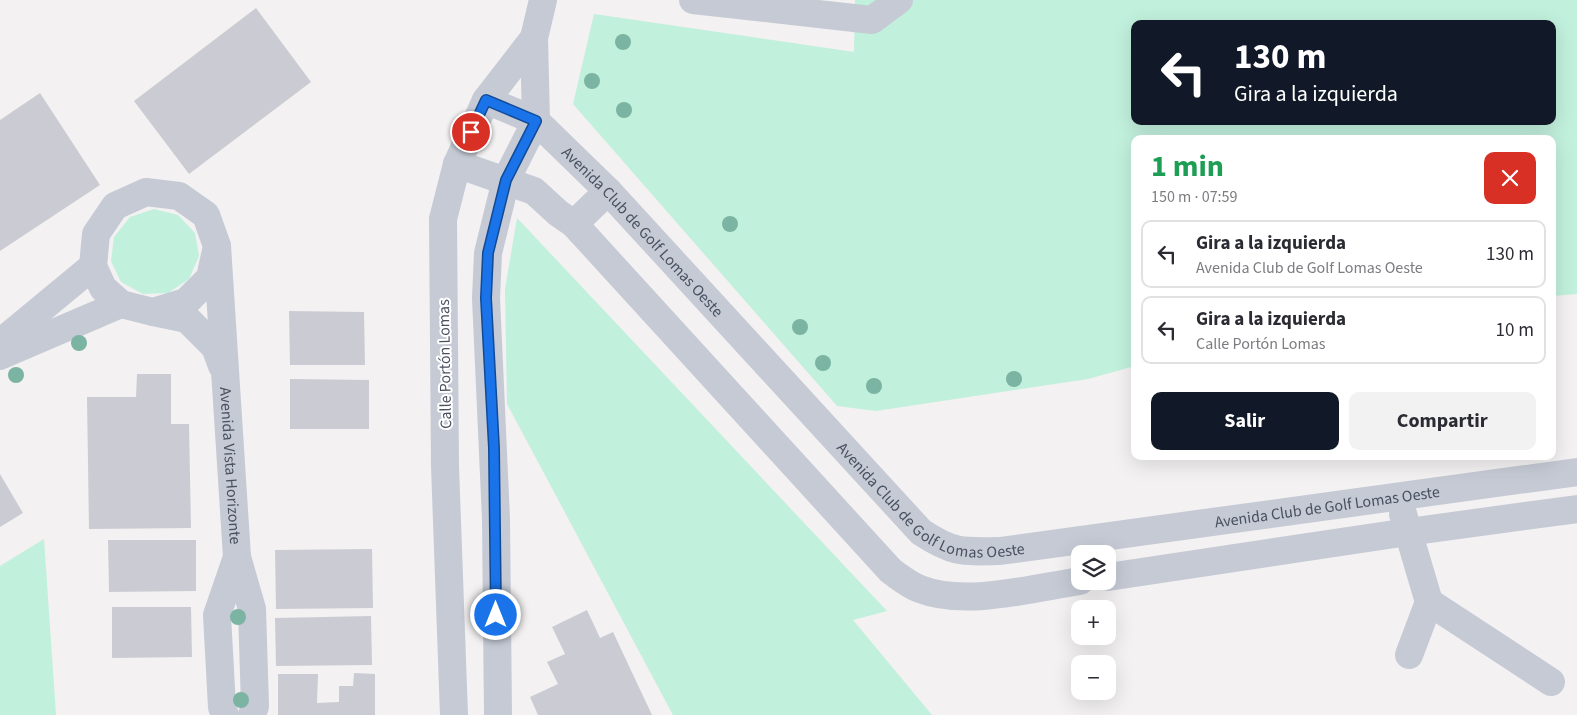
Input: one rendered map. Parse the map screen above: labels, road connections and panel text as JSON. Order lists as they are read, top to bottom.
{
  "streets": {
    "street": ["Avenida Club de Golf Lomas Oeste", "Calle Portón Lomas", "Avenida Vista Horizonte"]
  },
  "crossings": [
    ["Avenida Club de Golf Lomas Oeste", "Calle Portón Lomas"]
  ],
  "page": {
    "turn": ["130 m", "Gira a la izquierda"],
    "heading": ["1 min", "150 m · 07:59"],
    "list": [
      {
        "name": "Gira a la izquierda",
        "note": "Avenida Club de Golf Lomas Oeste",
        "value": "130 m"
      },
      {
        "name": "Gira a la izquierda",
        "note": "Calle Portón Lomas",
        "value": "10 m"
      }
    ],
    "buttons": ["Salir", "Compartir"],
    "map_buttons": ["+", "−"]
  }
}
